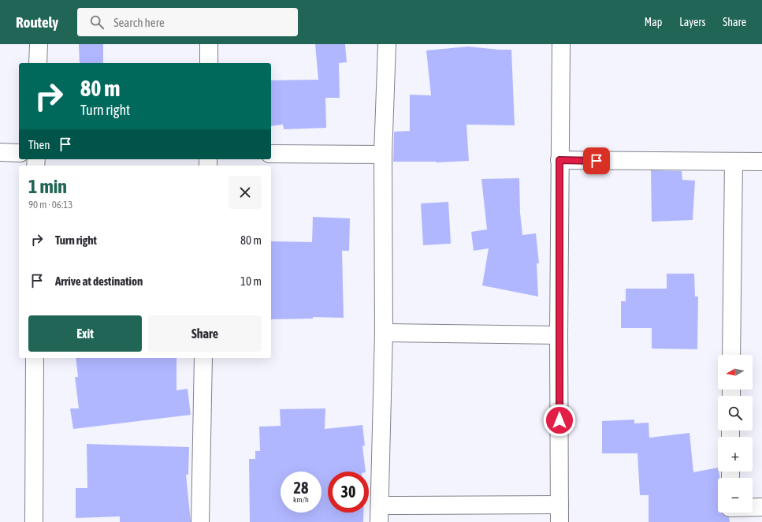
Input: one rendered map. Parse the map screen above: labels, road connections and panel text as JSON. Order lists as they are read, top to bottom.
{
  "north": "left",
  "page": {
    "header": "Routely",
    "search": "Search here",
    "nav": ["Map", "Layers", "Share"],
    "turn": ["80 m", "Turn right"],
    "then": "Then",
    "heading": ["1 min", "90 m · 06:13"],
    "list": [
      {
        "name": "Turn right",
        "value": "80 m"
      },
      {
        "name": "Arrive at destination",
        "value": "10 m"
      }
    ],
    "buttons": ["Exit", "Share"],
    "map_buttons": ["+", "−"],
    "speed": "28 km/h",
    "limit": "30"
  }
}
